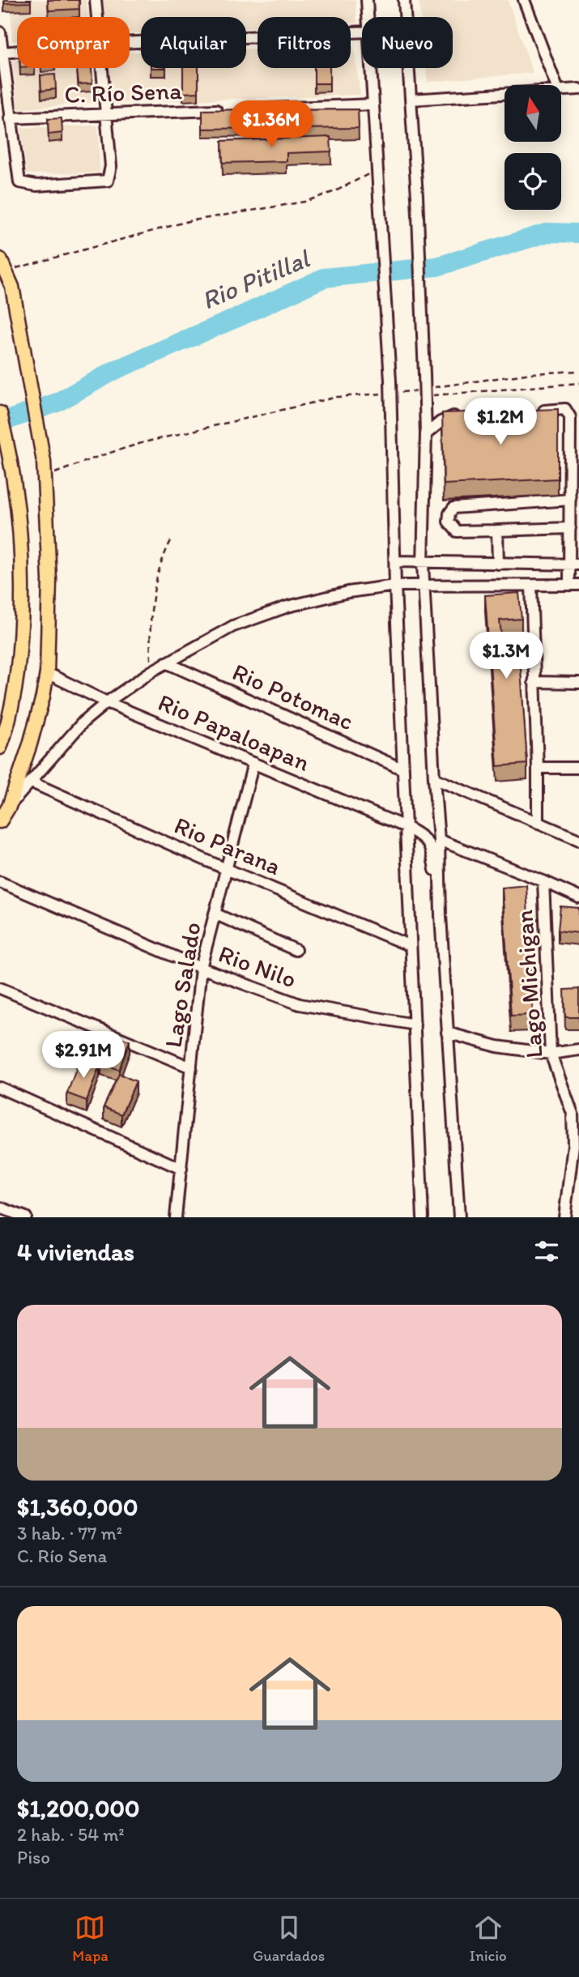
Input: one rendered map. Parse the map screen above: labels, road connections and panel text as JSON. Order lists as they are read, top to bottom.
{
  "streets": {
    "street": [
      "C. Río Sena",
      "Rio Potomac",
      "Rio Papaloapan",
      "Rio Parana",
      "Rio Nilo",
      "Lago Michigan",
      "Lago Salado"
    ]
  },
  "crossings": [
    ["Rio Papaloapan", "Lago Salado"],
    ["Rio Parana", "Lago Salado"],
    ["Rio Nilo", "Lago Salado"]
  ],
  "water": ["Rio Pitillal"],
  "north": "top",
  "page": {
    "chip": [
      "Comprar",
      "Alquilar",
      "Filtros",
      "Nuevo"
    ],
    "price": [
      "$1.36M",
      "$1.2M",
      "$1.3M",
      "$2.91M"
    ],
    "heading": "4 viviendas",
    "list": [
      {
        "name": "$1,360,000",
        "note": "3 hab. · 77 m² · C. Río Sena"
      },
      {
        "name": "$1,200,000",
        "note": "2 hab. · 54 m² · Piso"
      }
    ],
    "tabs": ["Mapa", "Guardados", "Inicio"]
  }
}
